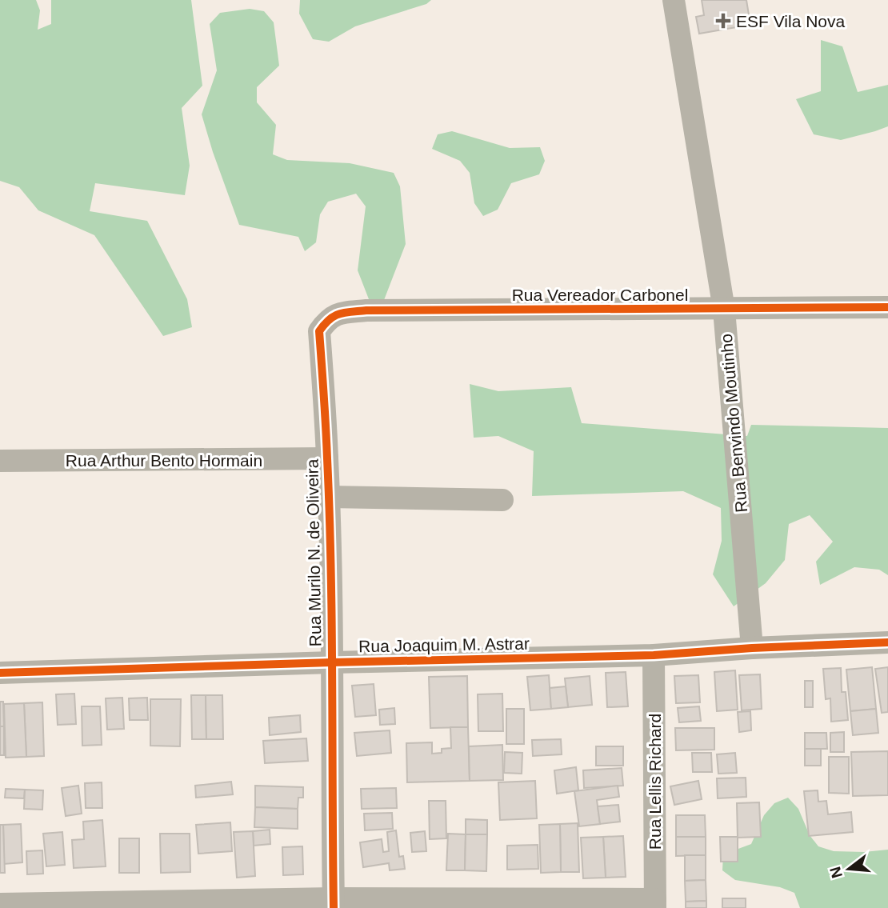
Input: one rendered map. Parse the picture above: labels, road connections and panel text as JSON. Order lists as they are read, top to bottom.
{
  "streets": {
    "street": [
      "Rua Vereador Carbonel",
      "Rua Benvindo Moutinho",
      "Rua Arthur Bento Hormain",
      "Rua Murilo N. de Oliveira",
      "Rua Joaquim M. Astrar",
      "Rua Lellis Richard"
    ]
  },
  "crossings": [
    ["Rua Vereador Carbonel", "Rua Benvindo Moutinho"],
    ["Rua Vereador Carbonel", "Rua Murilo N. de Oliveira"],
    ["Rua Benvindo Moutinho", "Rua Joaquim M. Astrar"],
    ["Rua Arthur Bento Hormain", "Rua Murilo N. de Oliveira"],
    ["Rua Murilo N. de Oliveira", "Rua Joaquim M. Astrar"],
    ["Rua Joaquim M. Astrar", "Rua Lellis Richard"]
  ],
  "places": {
    "health": ["ESF Vila Nova"]
  },
  "north": "left"
}
